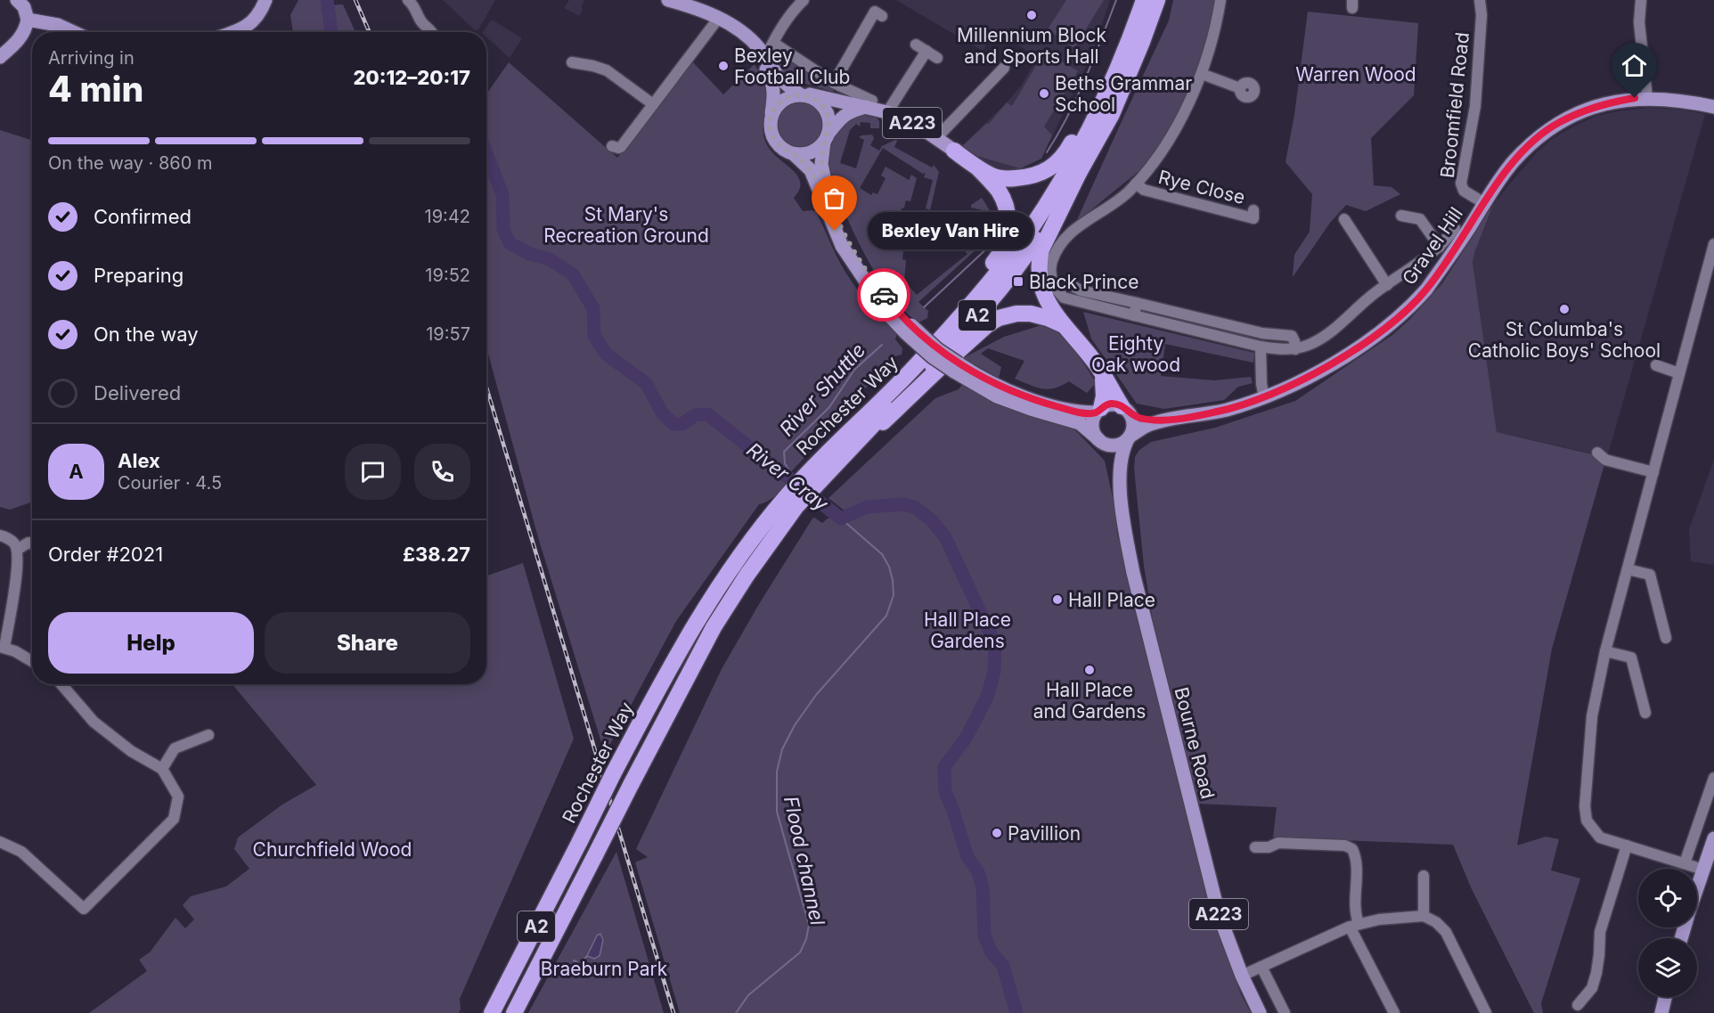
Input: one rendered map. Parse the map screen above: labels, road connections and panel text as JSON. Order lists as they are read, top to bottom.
{
  "streets": {
    "highway": ["A223", "A2", "Rochester Way"],
    "main road": ["Gravel Hill", "Bourne Road"],
    "street": ["Broomfield Road", "Rye Close"]
  },
  "crossings": [
    ["Broomfield Road", "Gravel Hill"],
    ["A223", "Bourne Road"],
    ["Gravel Hill", "Bourne Road"],
    ["A2", "Rochester Way"]
  ],
  "water": ["River Shuttle", "River Cray", "Flood channel"],
  "parks": [
    "Warren Wood",
    "St Mary's Recreation Ground",
    "Eighty Oak wood",
    "Hall Place Gardens",
    "Churchfield Wood",
    "Braeburn Park"
  ],
  "places": {
    "other": [
      "Millennium Block and Sports Hall",
      "Bexley Football Club",
      "Beths Grammar School",
      "Bexley Van Hire",
      "St Columba's Catholic Boys' School",
      "Hall Place",
      "Hall Place and Gardens",
      "Pavillion"
    ],
    "transit": ["Black Prince"]
  },
  "page": {
    "heading": ["4 min", "Arriving in", "20:12–20:17"],
    "panel": [
      "Alex",
      "Courier · 4.5",
      "Order #2021",
      "£38.27"
    ],
    "bar": "On the way · 860 m",
    "list": [
      ["Confirmed", "19:42"],
      ["Preparing", "19:52"],
      ["On the way", "19:57"],
      "Delivered"
    ],
    "bubble": "Bexley Van Hire",
    "round": "A",
    "buttons": ["Help", "Share"]
  }
}
